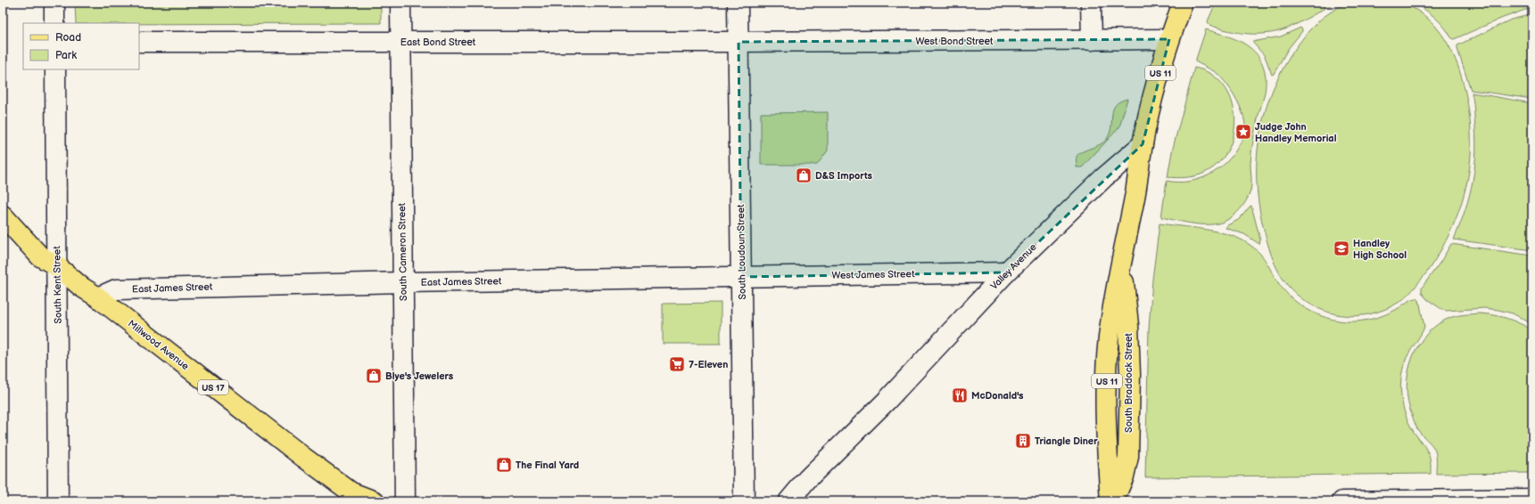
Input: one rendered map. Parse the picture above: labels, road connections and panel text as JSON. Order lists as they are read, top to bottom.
{
  "streets": {
    "main road": [
      "US 11",
      "Millwood Avenue",
      "South Braddock Street",
      "US 17"
    ],
    "street": [
      "West Bond Street",
      "East Bond Street",
      "South Cameron Street",
      "South Loudoun Street",
      "Valley Avenue",
      "West James Street",
      "East James Street",
      "South Kent Street"
    ]
  },
  "crossings": [
    ["West Bond Street", "East Bond Street"],
    ["West Bond Street", "US 11"],
    ["West Bond Street", "South Loudoun Street"],
    ["East Bond Street", "South Cameron Street"],
    ["East Bond Street", "South Loudoun Street"],
    ["US 11", "Valley Avenue"],
    ["US 11", "South Braddock Street"],
    ["South Cameron Street", "East James Street"],
    ["South Loudoun Street", "West James Street"],
    ["South Loudoun Street", "East James Street"],
    ["Valley Avenue", "West James Street"],
    ["Valley Avenue", "South Braddock Street"],
    ["West James Street", "East James Street"],
    ["East James Street", "Millwood Avenue"],
    ["South Kent Street", "Millwood Avenue"]
  ],
  "places": {
    "place": ["Judge John Handley Memorial"],
    "shop": ["D&S Imports", "Blye's Jewelers", "The Final Yard"],
    "school or university": ["Handley High School"],
    "supermarket": ["7-Eleven"],
    "restaurant": ["McDonald's"],
    "building": ["Triangle Diner"]
  },
  "legend": ["Road", "Park"]
}
